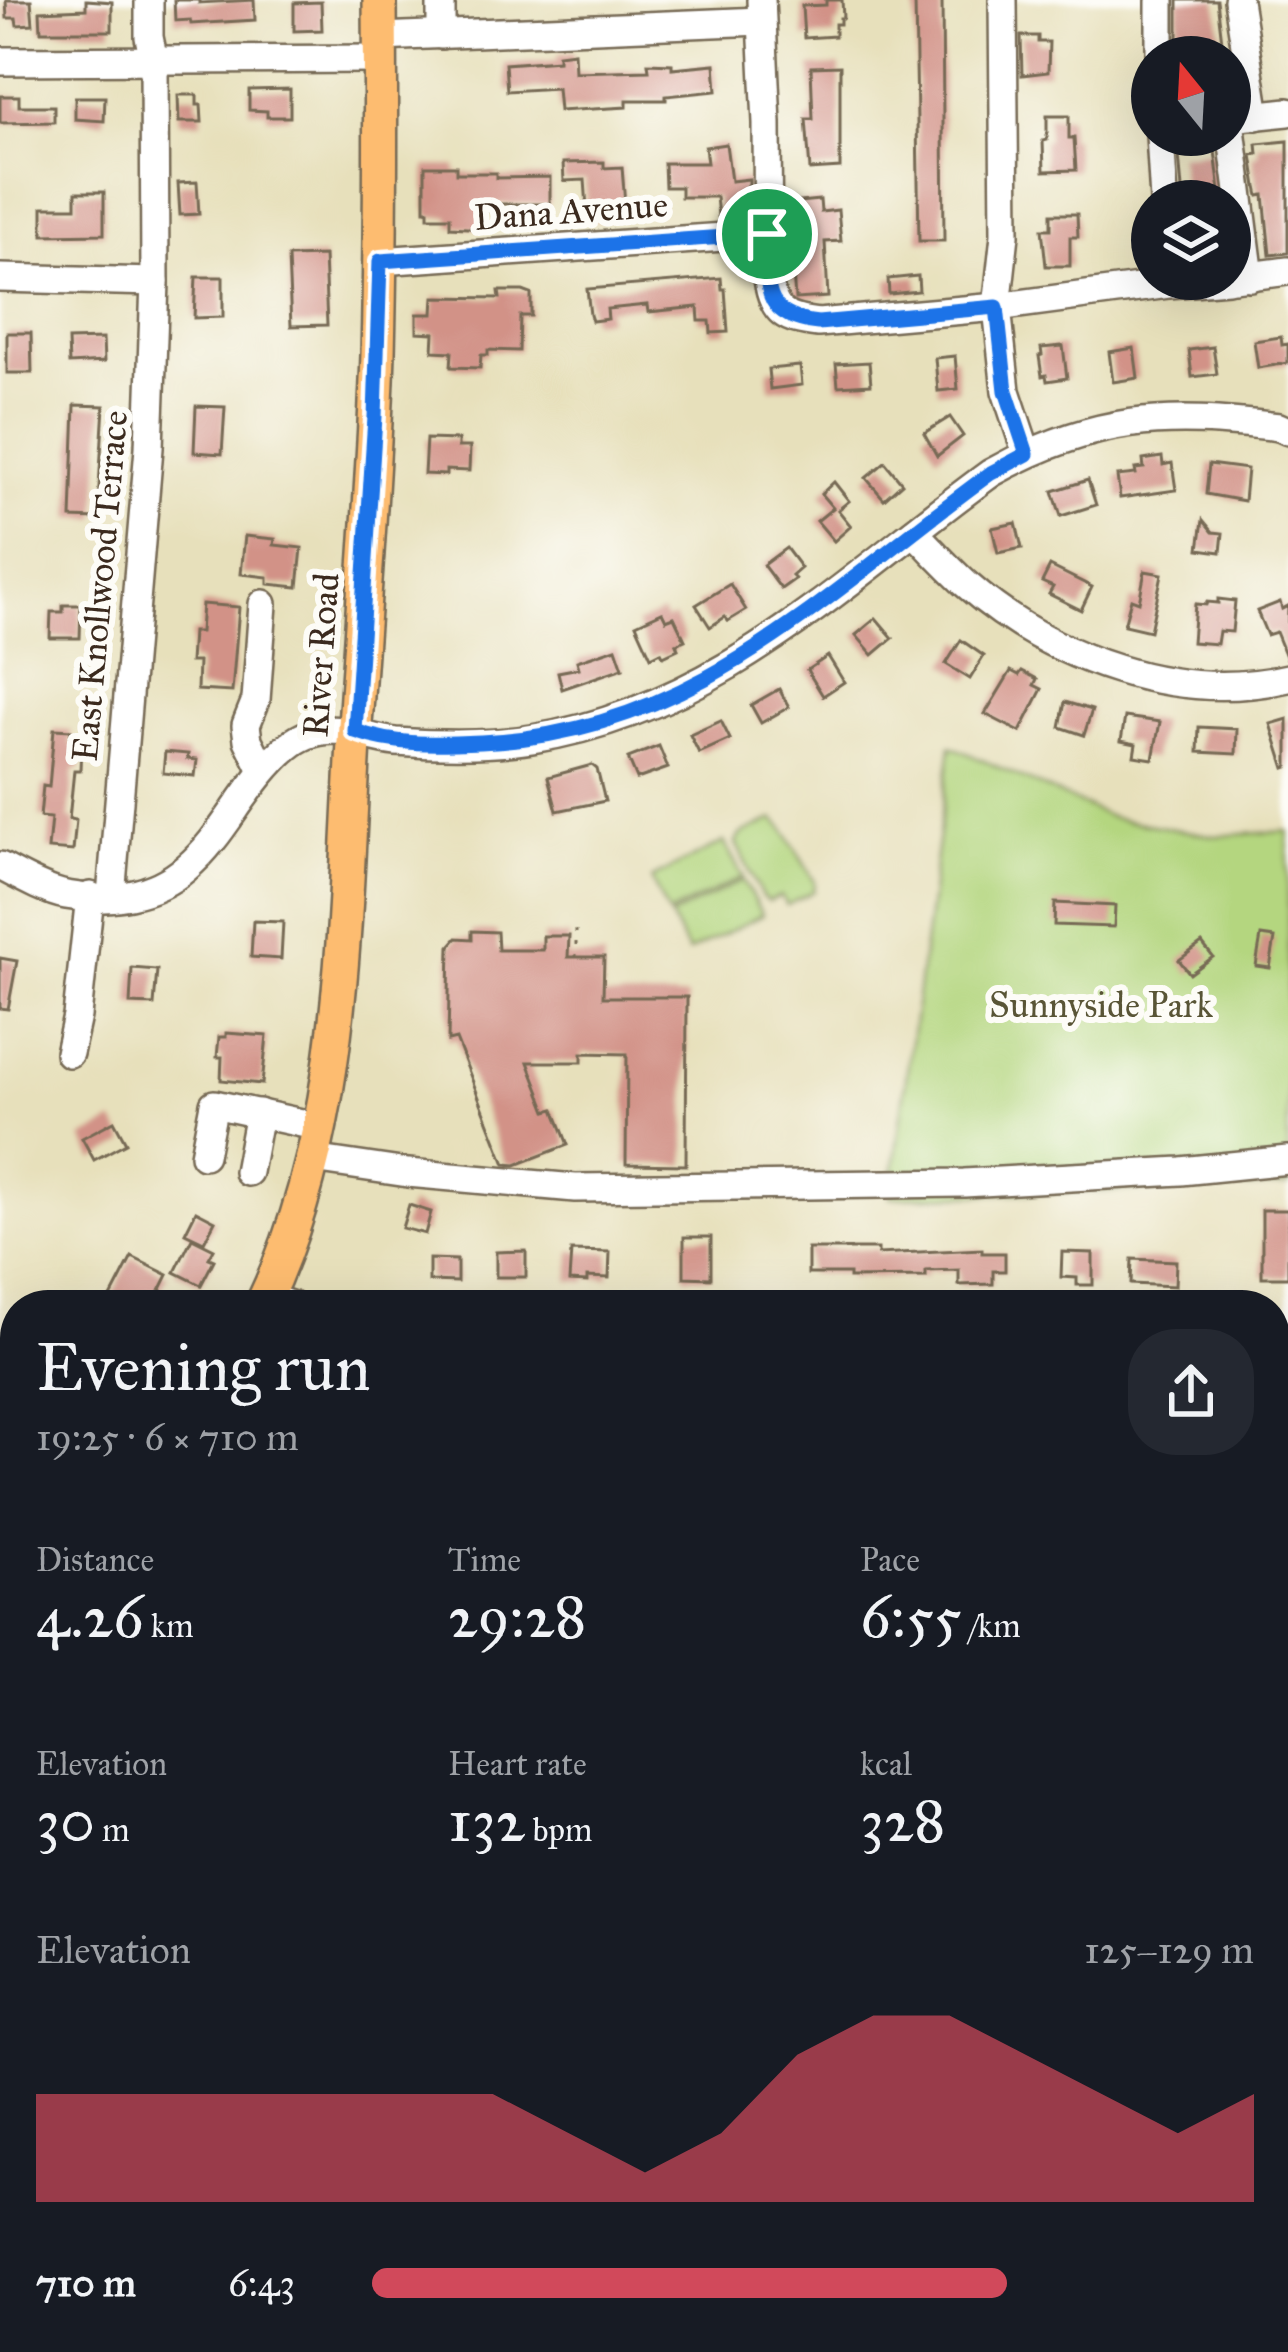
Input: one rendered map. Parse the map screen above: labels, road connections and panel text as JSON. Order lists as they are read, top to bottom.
{
  "streets": {
    "main road": ["River Road"],
    "street": ["Dana Avenue", "East Knollwood Terrace"]
  },
  "crossings": [
    ["Dana Avenue", "River Road"]
  ],
  "parks": ["Sunnyside Park"],
  "north": "top",
  "page": {
    "heading": ["Evening run", "19:25 · 6 × 710 m"],
    "stats": [
      ["Distance", "4.26 km"],
      ["Time", "29:28"],
      ["Pace", "6:55 /km"],
      ["Elevation", "30 m"],
      ["Heart rate", "132 bpm"],
      ["kcal", "328"]
    ],
    "chart": ["Elevation", "125–129 m"],
    "list": [
      {
        "name": "710 m",
        "note": "6:43"
      }
    ]
  }
}
